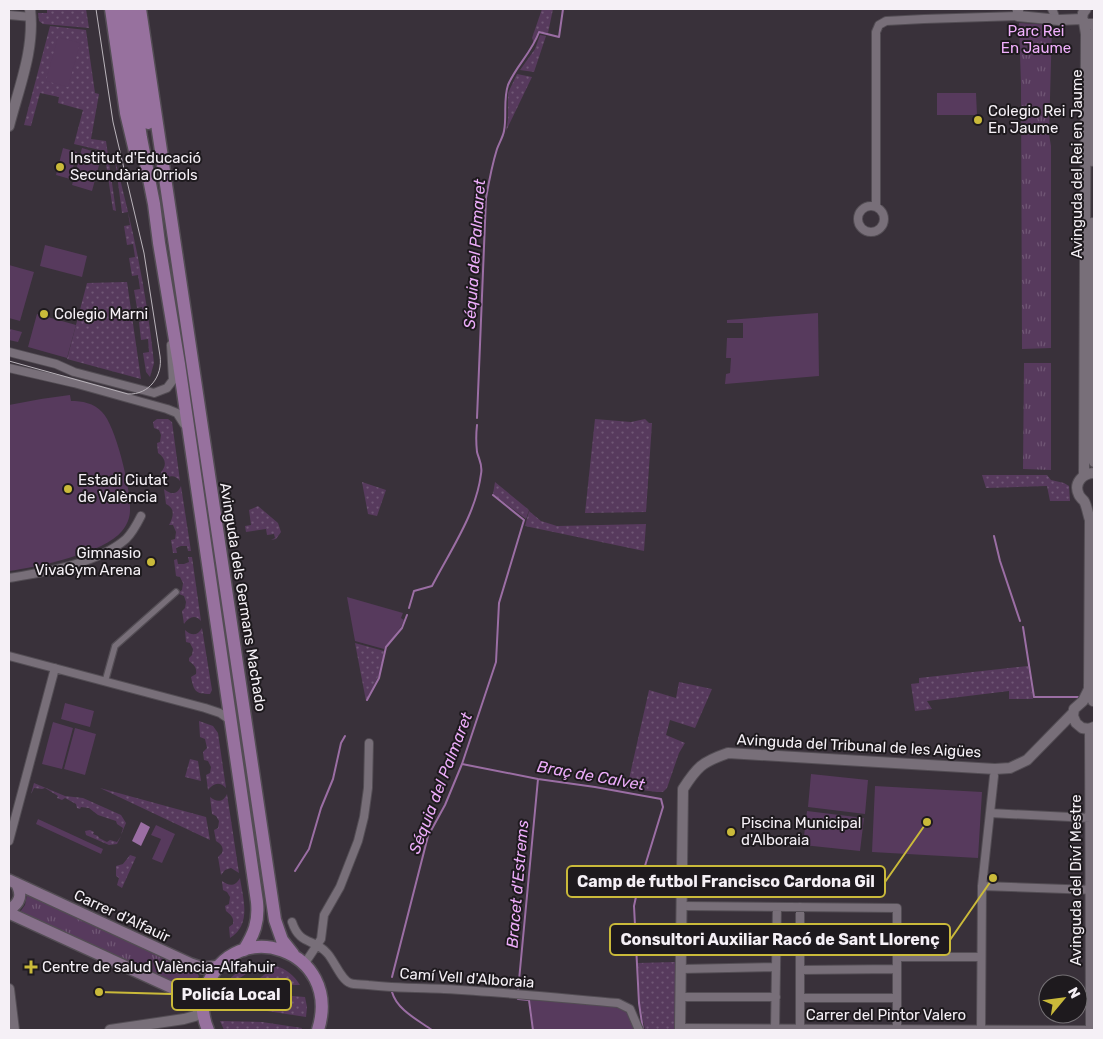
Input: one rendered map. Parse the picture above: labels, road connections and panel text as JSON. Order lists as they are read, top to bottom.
{
  "streets": {
    "main road": ["Avinguda dels Germans Machado", "Carrer d'Alfauir"],
    "street": [
      "Avinguda del Rei en Jaume",
      "Avinguda del Tribunal de les Aigües",
      "Avinguda del Diví Mestre",
      "Camí Vell d'Alboraia",
      "Carrer del Pintor Valero"
    ]
  },
  "crossings": [
    ["Avinguda del Tribunal de les Aigües", "Carrer del Pintor Valero"],
    ["Avinguda del Diví Mestre", "Carrer del Pintor Valero"]
  ],
  "water": ["Séquia del Palmaret", "Braç de Calvet", "Bracet d'Estrems"],
  "parks": ["Parc Rei En Jaume"],
  "places": {
    "other": [
      "Colegio Rei En Jaume",
      "Institut d'Educació Secundària Orriols",
      "Colegio Marni",
      "Estadi Ciutat de València",
      "Gimnasio VivaGym Arena",
      "Camp de futbol Francisco Cardona Gil",
      "Piscina Municipal d'Alboraia",
      "Consultori Auxiliar Racó de Sant Llorenç",
      "Policía Local"
    ],
    "health": ["Centre de salud València-Alfahuir"]
  },
  "north": "top right"
}
